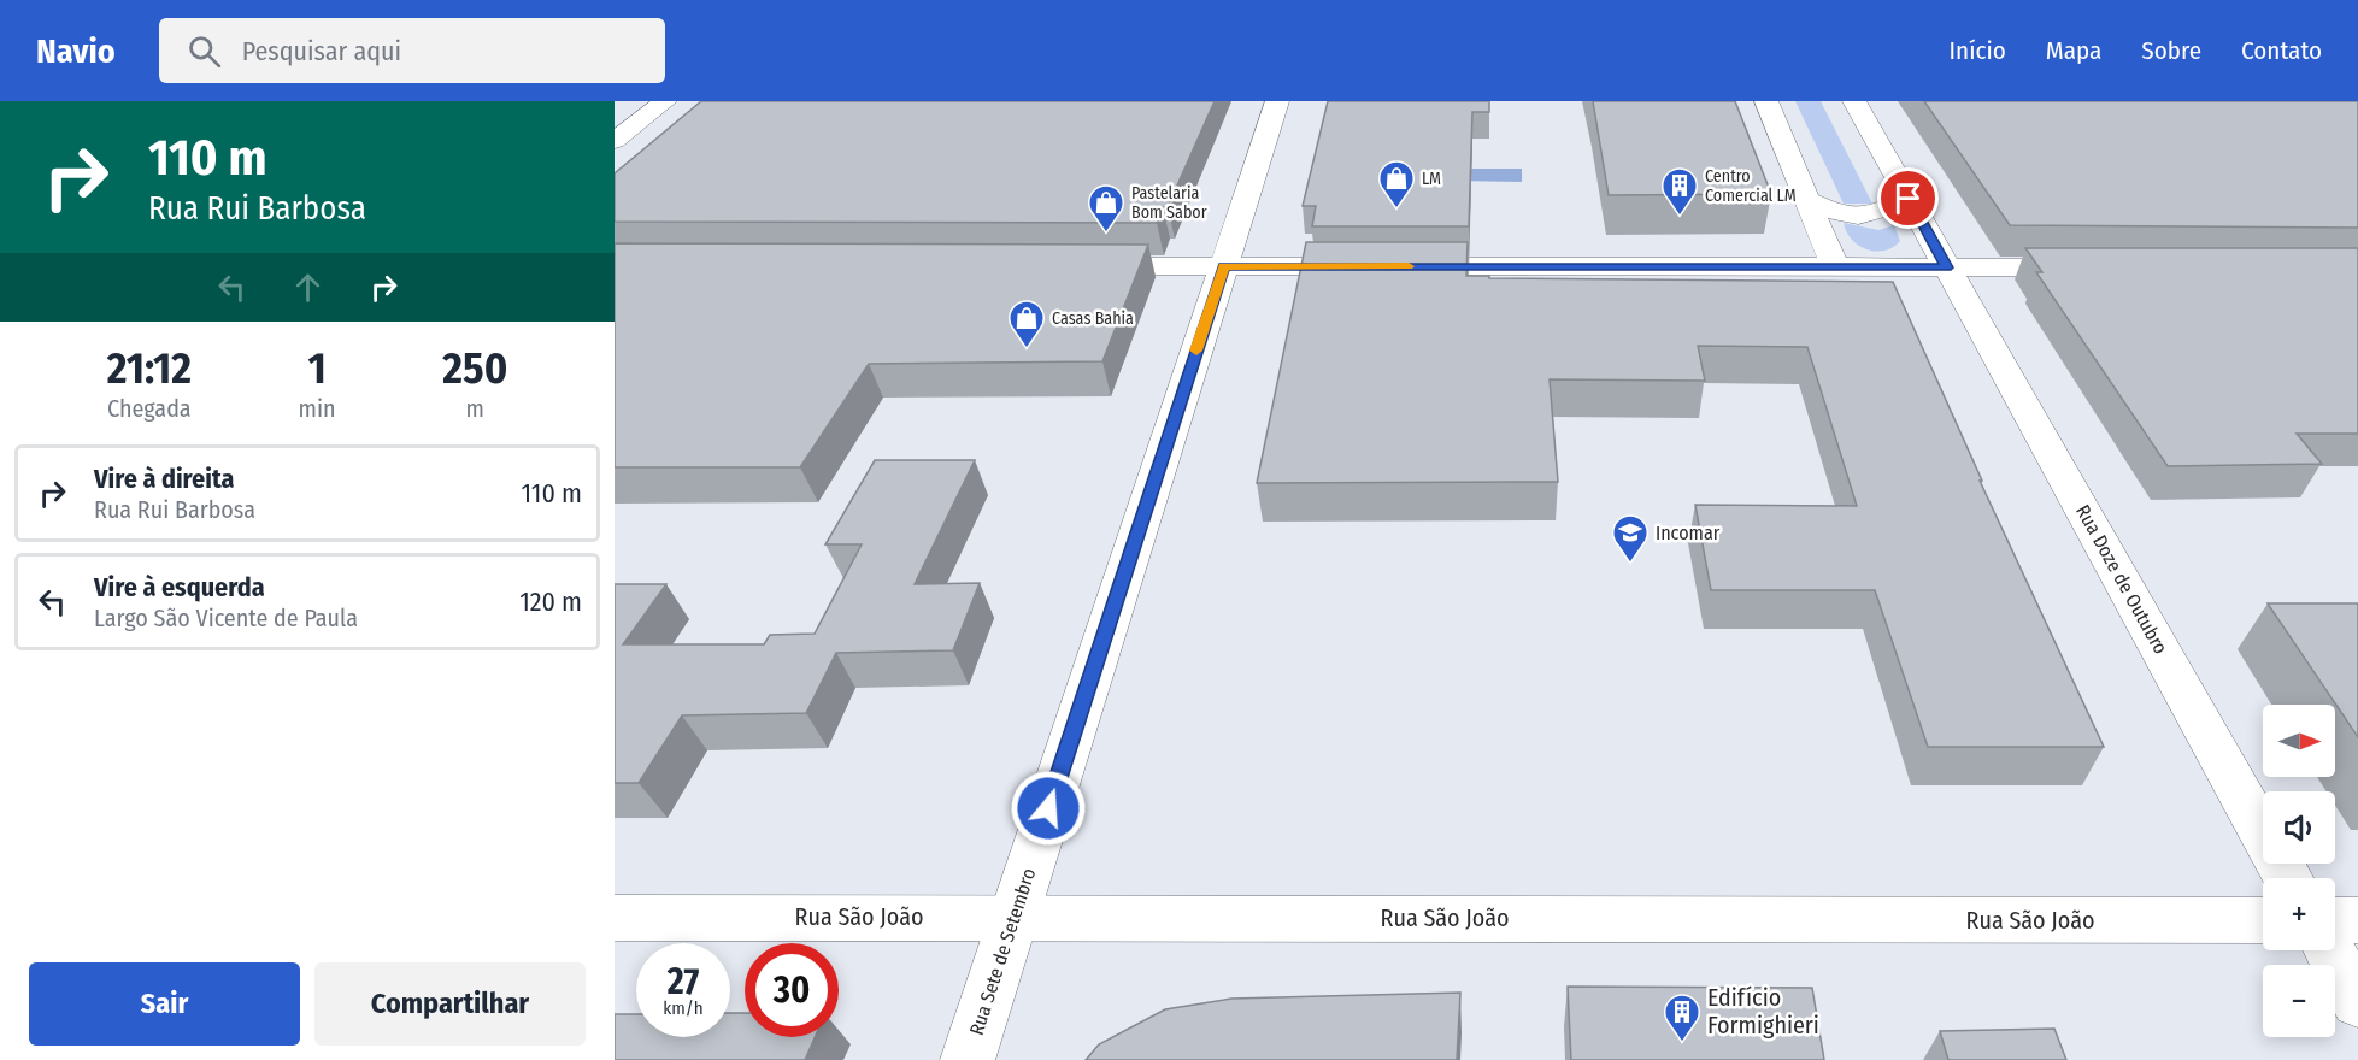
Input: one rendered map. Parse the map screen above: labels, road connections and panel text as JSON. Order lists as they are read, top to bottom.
{
  "streets": {
    "street": ["Rua Doze de Outubro", "Rua São João", "Rua Sete de Setembro"]
  },
  "crossings": [
    ["Rua São João", "Rua Sete de Setembro"]
  ],
  "places": {
    "shop": ["LM", "Pastelaria Bom Sabor", "Casas Bahia"],
    "building": ["Centro Comercial LM", "Edifício Formighieri"],
    "school or university": ["Incomar"]
  },
  "north": "right",
  "page": {
    "header": "Navio",
    "search": "Pesquisar aqui",
    "nav": [
      "Início",
      "Mapa",
      "Sobre",
      "Contato"
    ],
    "turn": ["110 m", "Rua Rui Barbosa"],
    "eta": [
      "21:12",
      "Chegada",
      "1",
      "min",
      "250",
      "m"
    ],
    "list": [
      {
        "name": "Vire à direita",
        "note": "Rua Rui Barbosa",
        "value": "110 m"
      },
      {
        "name": "Vire à esquerda",
        "note": "Largo São Vicente de Paula",
        "value": "120 m"
      }
    ],
    "map_buttons": ["+", "−"],
    "speed": "27 km/h",
    "limit": "30",
    "buttons": ["Sair", "Compartilhar"]
  }
}
